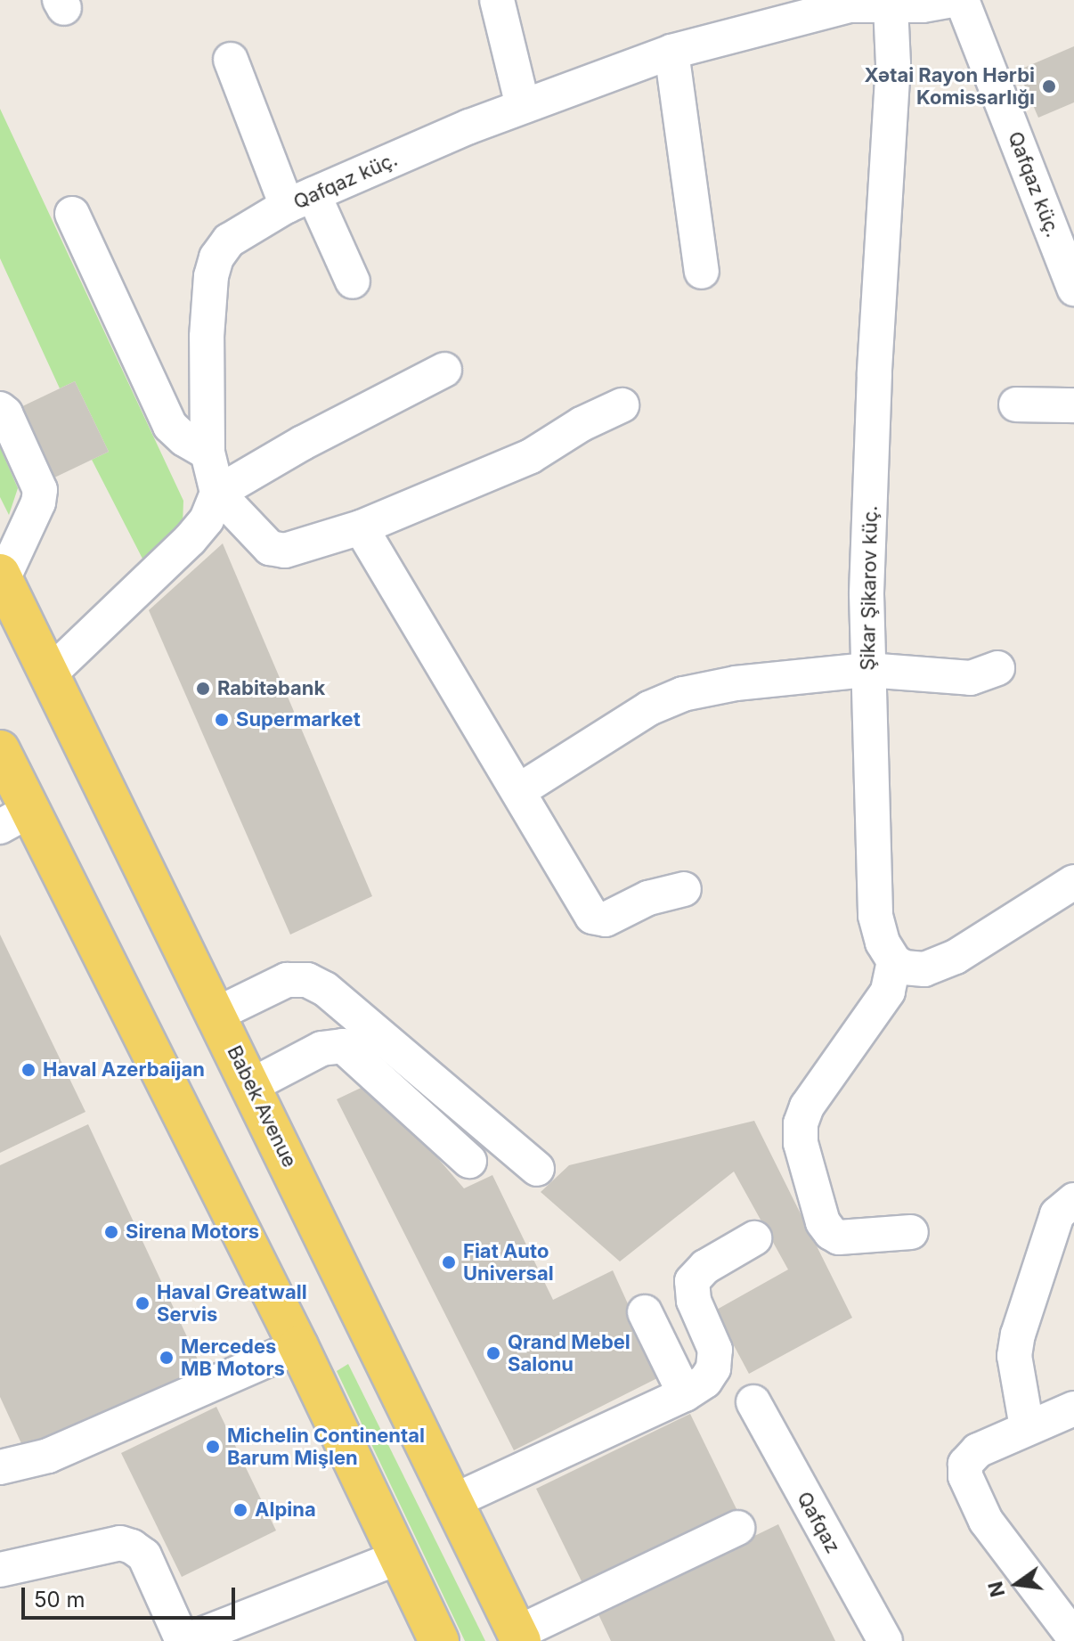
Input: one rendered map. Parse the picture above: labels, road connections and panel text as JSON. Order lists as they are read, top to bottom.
{
  "streets": {
    "main road": ["Babek Avenue"],
    "street": ["Qafqaz küç.", "Şikar Şikarov küç.", "Qafqaz"]
  },
  "crossings": [
    ["Qafqaz küç.", "Şikar Şikarov küç."]
  ],
  "places": [
    "Xətai Rayon Hərbi Komissarlığı",
    "Rabitəbank",
    "Supermarket",
    "Haval Azerbaijan",
    "Sirena Motors",
    "Fiat Auto Universal",
    "Haval Greatwall Servis",
    "Qrand Mebel Salonu",
    "Mercedes MB Motors",
    "Michelin Continental Barum Mişlen",
    "Alpina"
  ],
  "scale_bar": "50 m",
  "north": "left"
}
